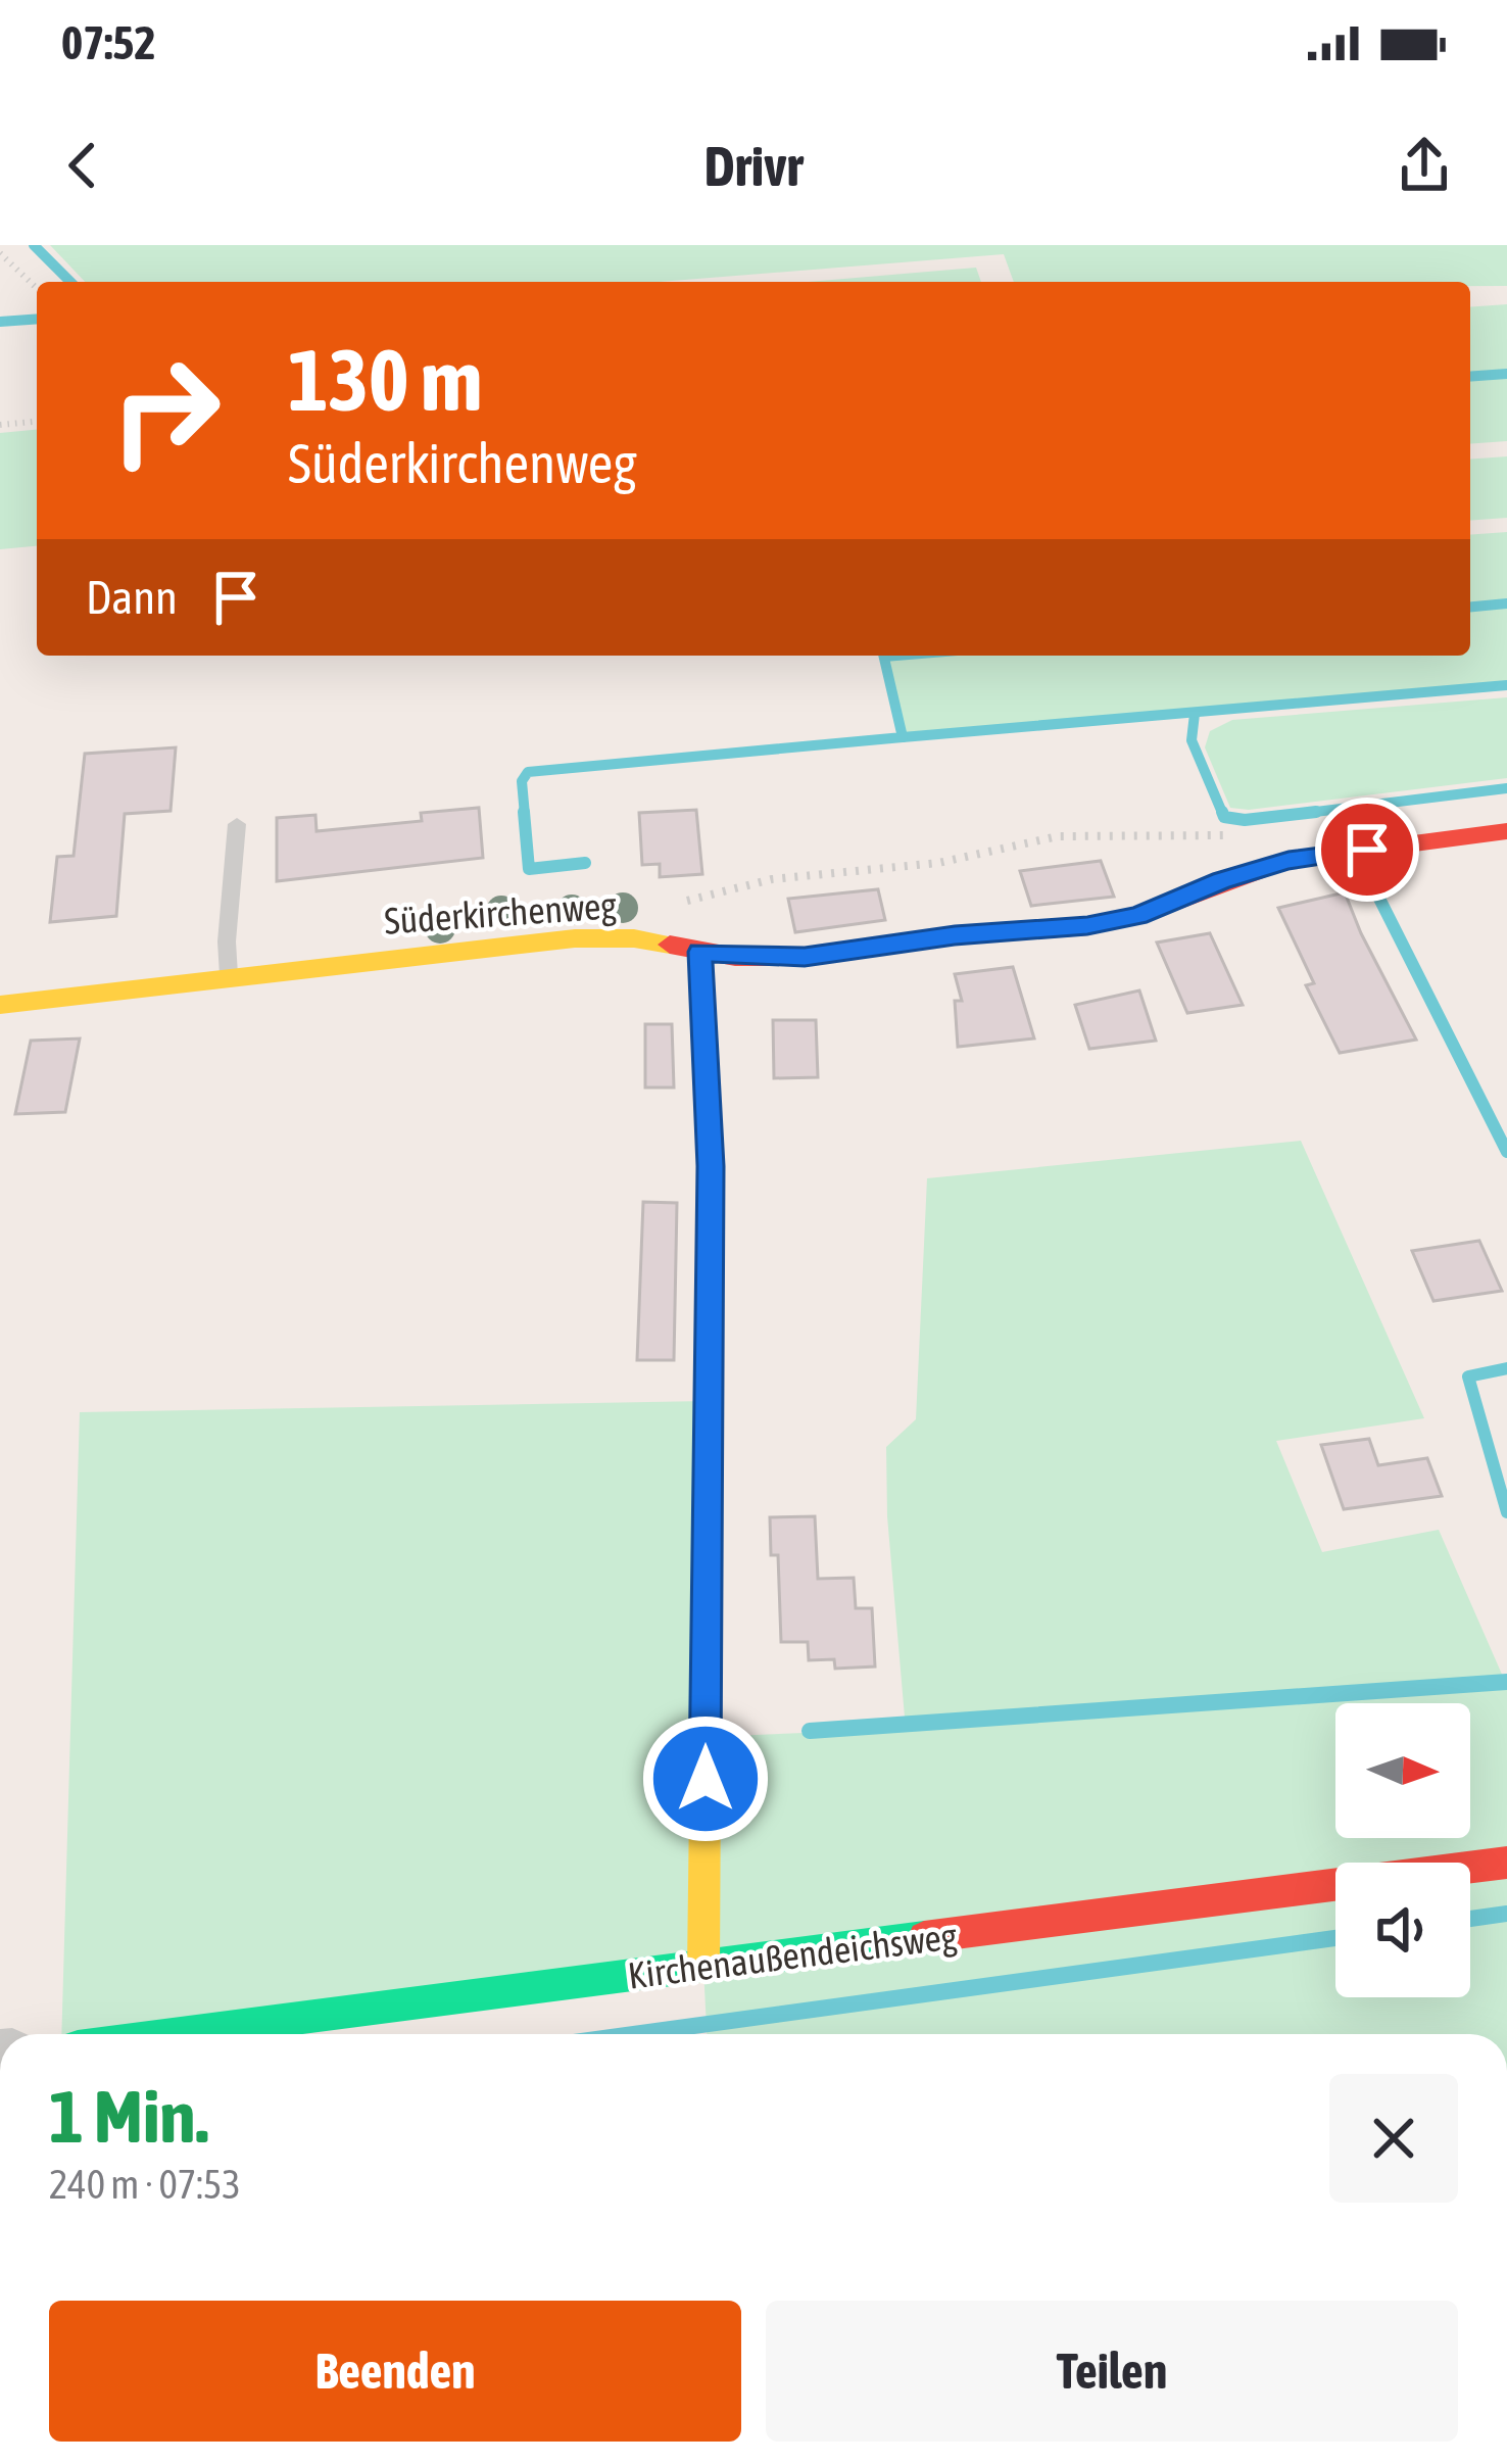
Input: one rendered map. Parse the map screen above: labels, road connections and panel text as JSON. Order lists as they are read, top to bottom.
{
  "streets": {
    "street": ["Süderkirchenweg", "Kirchenaußendeichsweg"]
  },
  "north": "right",
  "page": {
    "status": "07:52",
    "header": "Drivr",
    "turn": ["130 m", "Süderkirchenweg"],
    "then": "Dann",
    "heading": ["1 Min.", "240 m · 07:53"],
    "buttons": ["Beenden", "Teilen"]
  }
}
